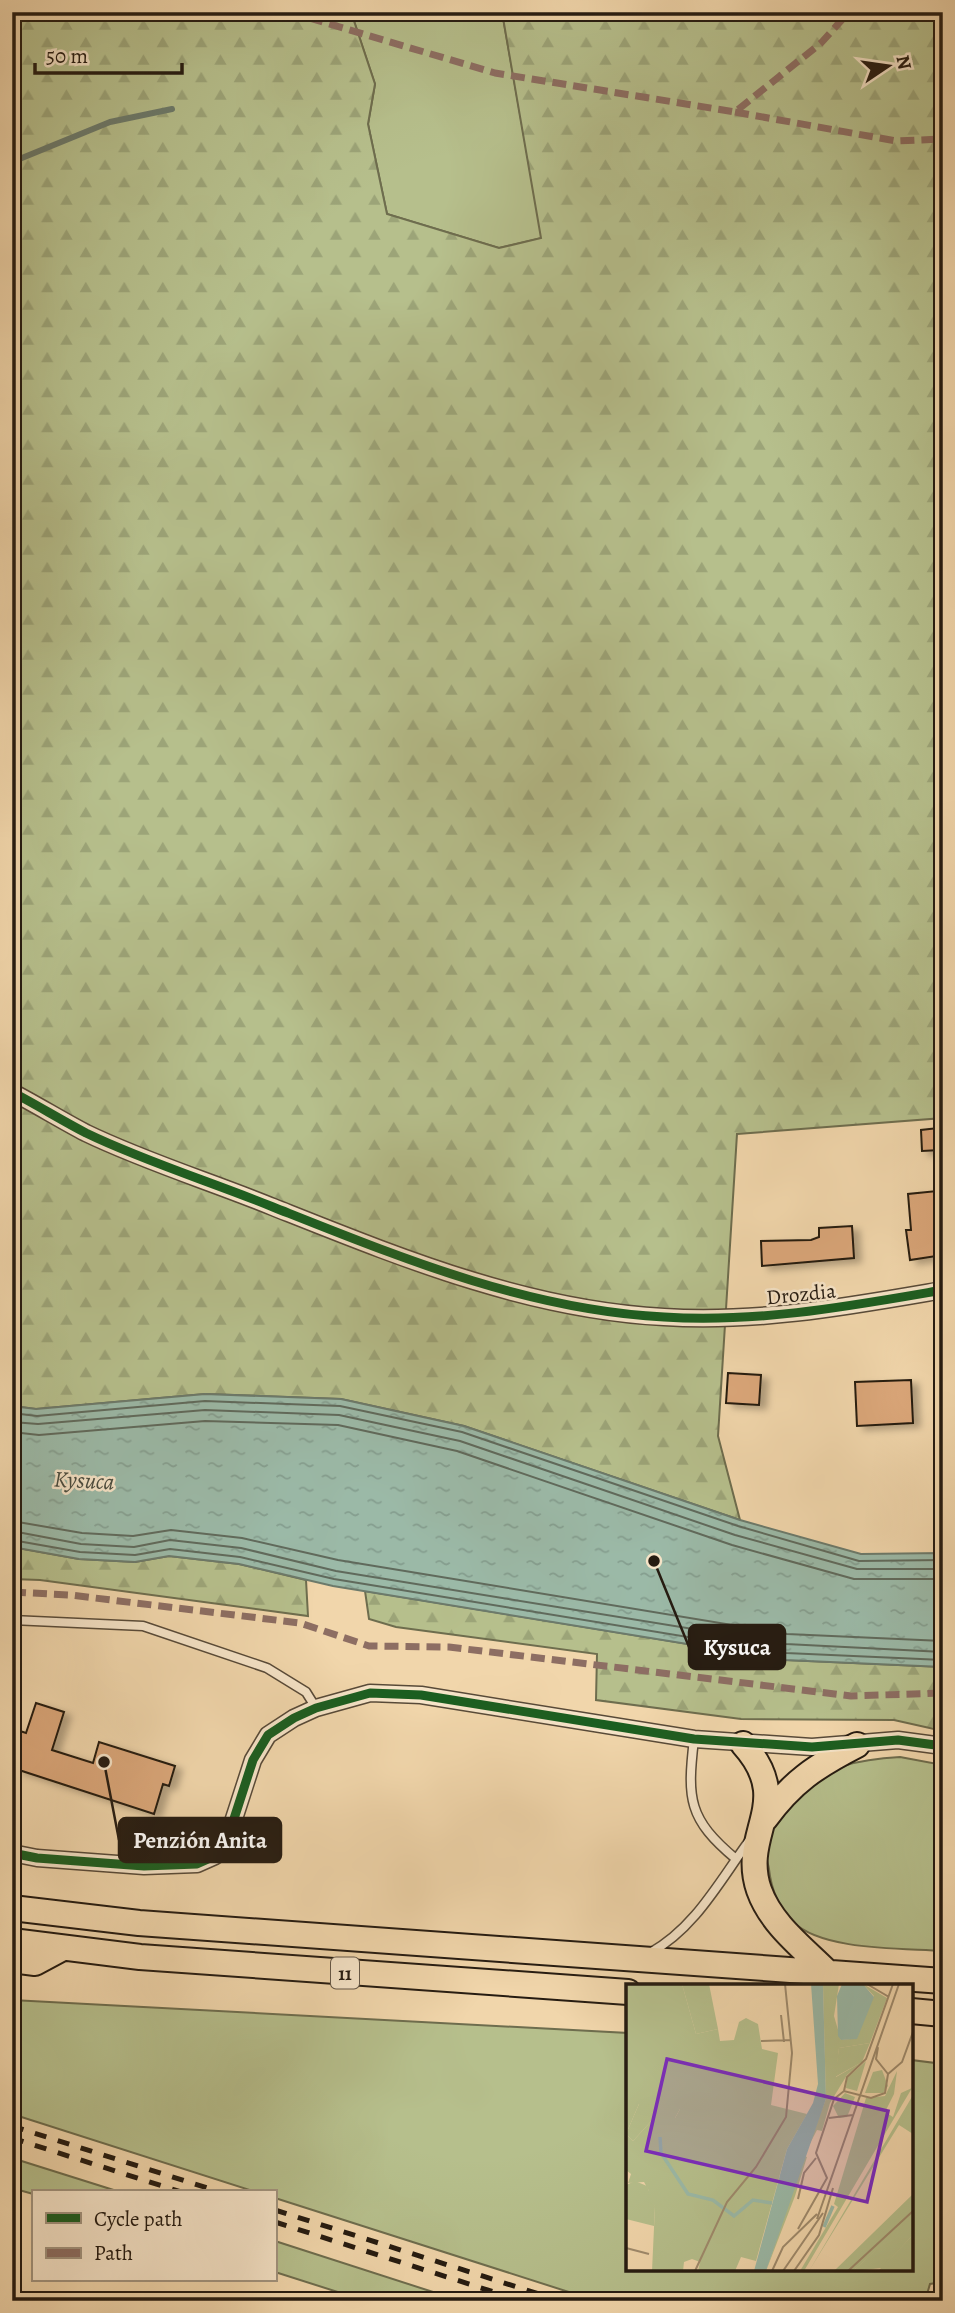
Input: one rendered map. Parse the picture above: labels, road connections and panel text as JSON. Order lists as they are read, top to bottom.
{
  "streets": {
    "main road": ["11"],
    "street": ["Drozdia"]
  },
  "water": ["Kysuca"],
  "places": ["Kysuca", "Penzión Anita"],
  "legend": ["Cycle path", "Path"],
  "scale_bar": "50 m",
  "north": "right"
}
